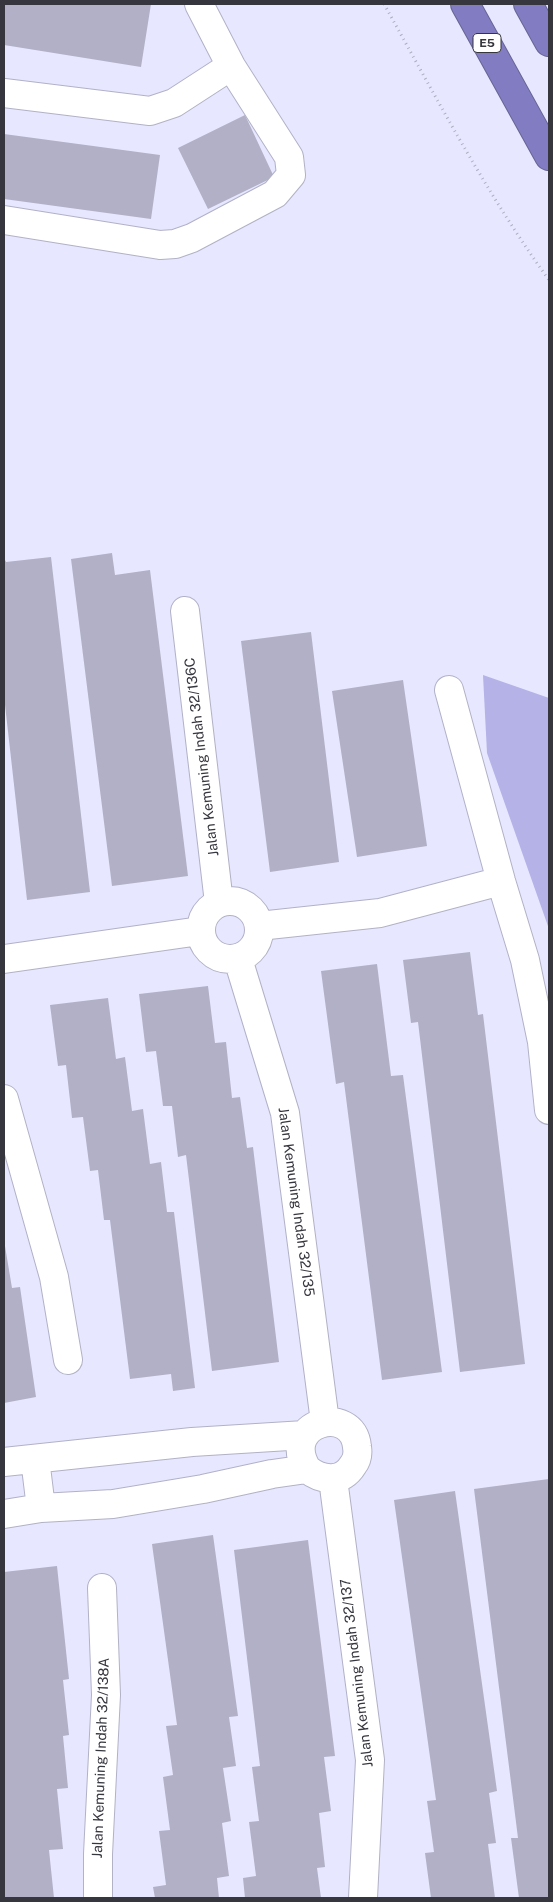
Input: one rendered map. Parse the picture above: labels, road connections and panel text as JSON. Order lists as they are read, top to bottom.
{
  "streets": {
    "highway": ["E5"],
    "street": [
      "Jalan Kemuning Indah 32/136C",
      "Jalan Kemuning Indah 32/135",
      "Jalan Kemuning Indah 32/137",
      "Jalan Kemuning Indah 32/138A"
    ]
  },
  "crossings": [
    ["Jalan Kemuning Indah 32/136C", "Jalan Kemuning Indah 32/135"],
    ["Jalan Kemuning Indah 32/135", "Jalan Kemuning Indah 32/137"]
  ]
}
